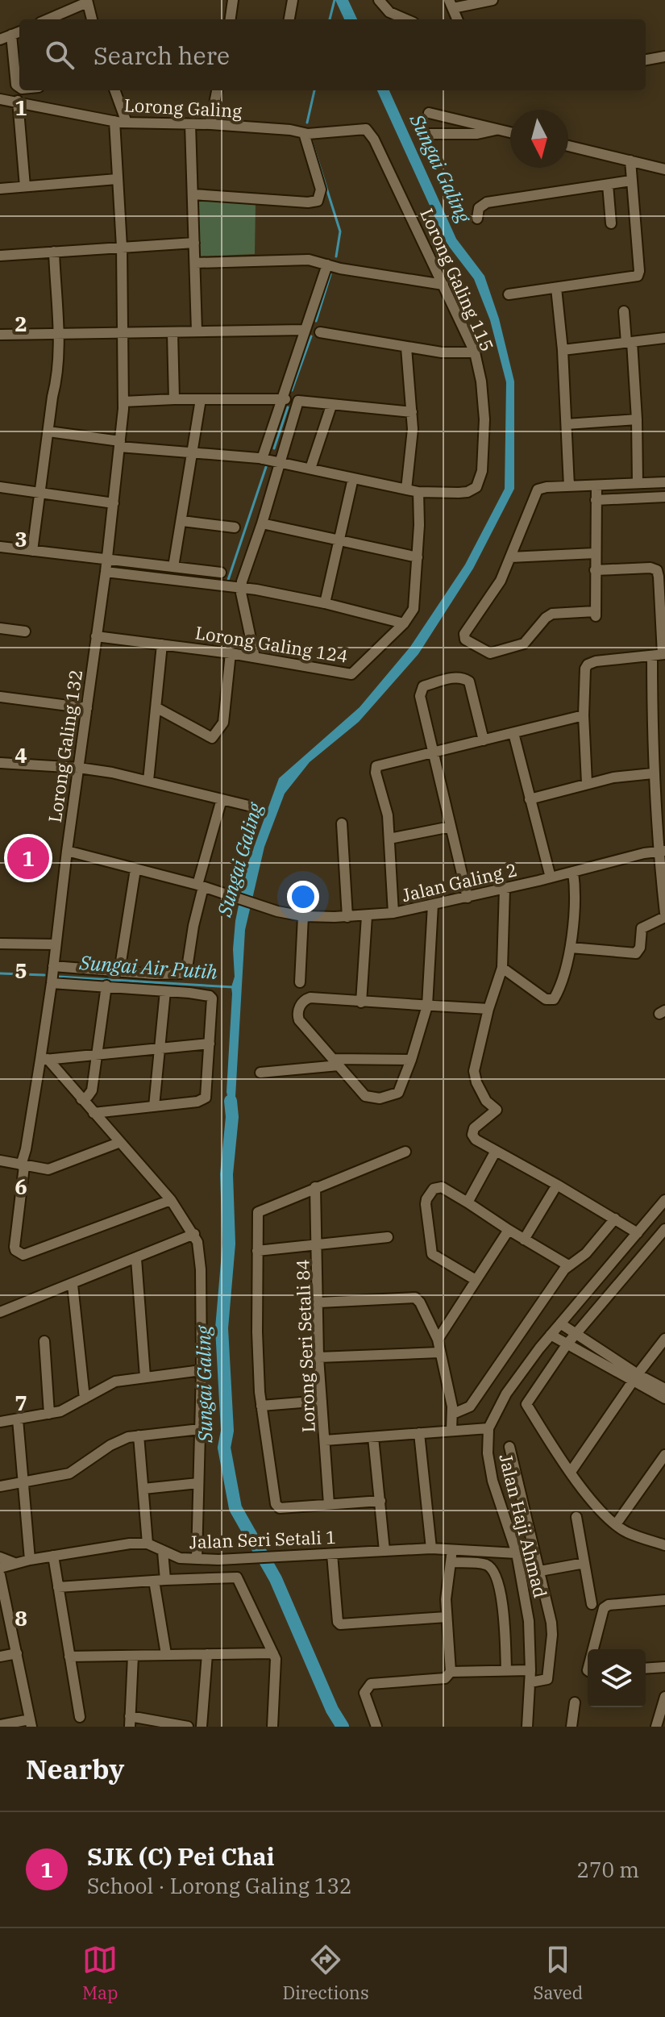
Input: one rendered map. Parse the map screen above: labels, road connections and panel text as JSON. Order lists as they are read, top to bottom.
{
  "streets": {
    "street": [
      "Lorong Galing",
      "Lorong Galing 115",
      "Lorong Galing 124",
      "Lorong Galing 132",
      "Jalan Galing 2",
      "Lorong Seri Setali 84",
      "Jalan Haji Ahmad",
      "Jalan Seri Setali 1"
    ]
  },
  "crossings": [
    ["Lorong Galing", "Lorong Galing 115"],
    ["Lorong Galing", "Lorong Galing 132"],
    ["Lorong Galing 115", "Lorong Galing 124"],
    ["Lorong Galing 124", "Lorong Galing 132"],
    ["Lorong Galing 132", "Jalan Galing 2"],
    ["Jalan Haji Ahmad", "Jalan Seri Setali 1"]
  ],
  "water": ["Sungai Galing", "Sungai Air Putih"],
  "north": "bottom",
  "page": {
    "search": "Search here",
    "pins": "1",
    "heading": "Nearby",
    "list": [
      {
        "mark": "1",
        "name": "SJK (C) Pei Chai",
        "note": "School · Lorong Galing 132",
        "value": "270 m"
      }
    ],
    "nav": ["Map", "Directions", "Saved"]
  },
  "grid": {
    "rows": [
      "1",
      "2",
      "3",
      "4",
      "5",
      "6",
      "7",
      "8"
    ]
  }
}
